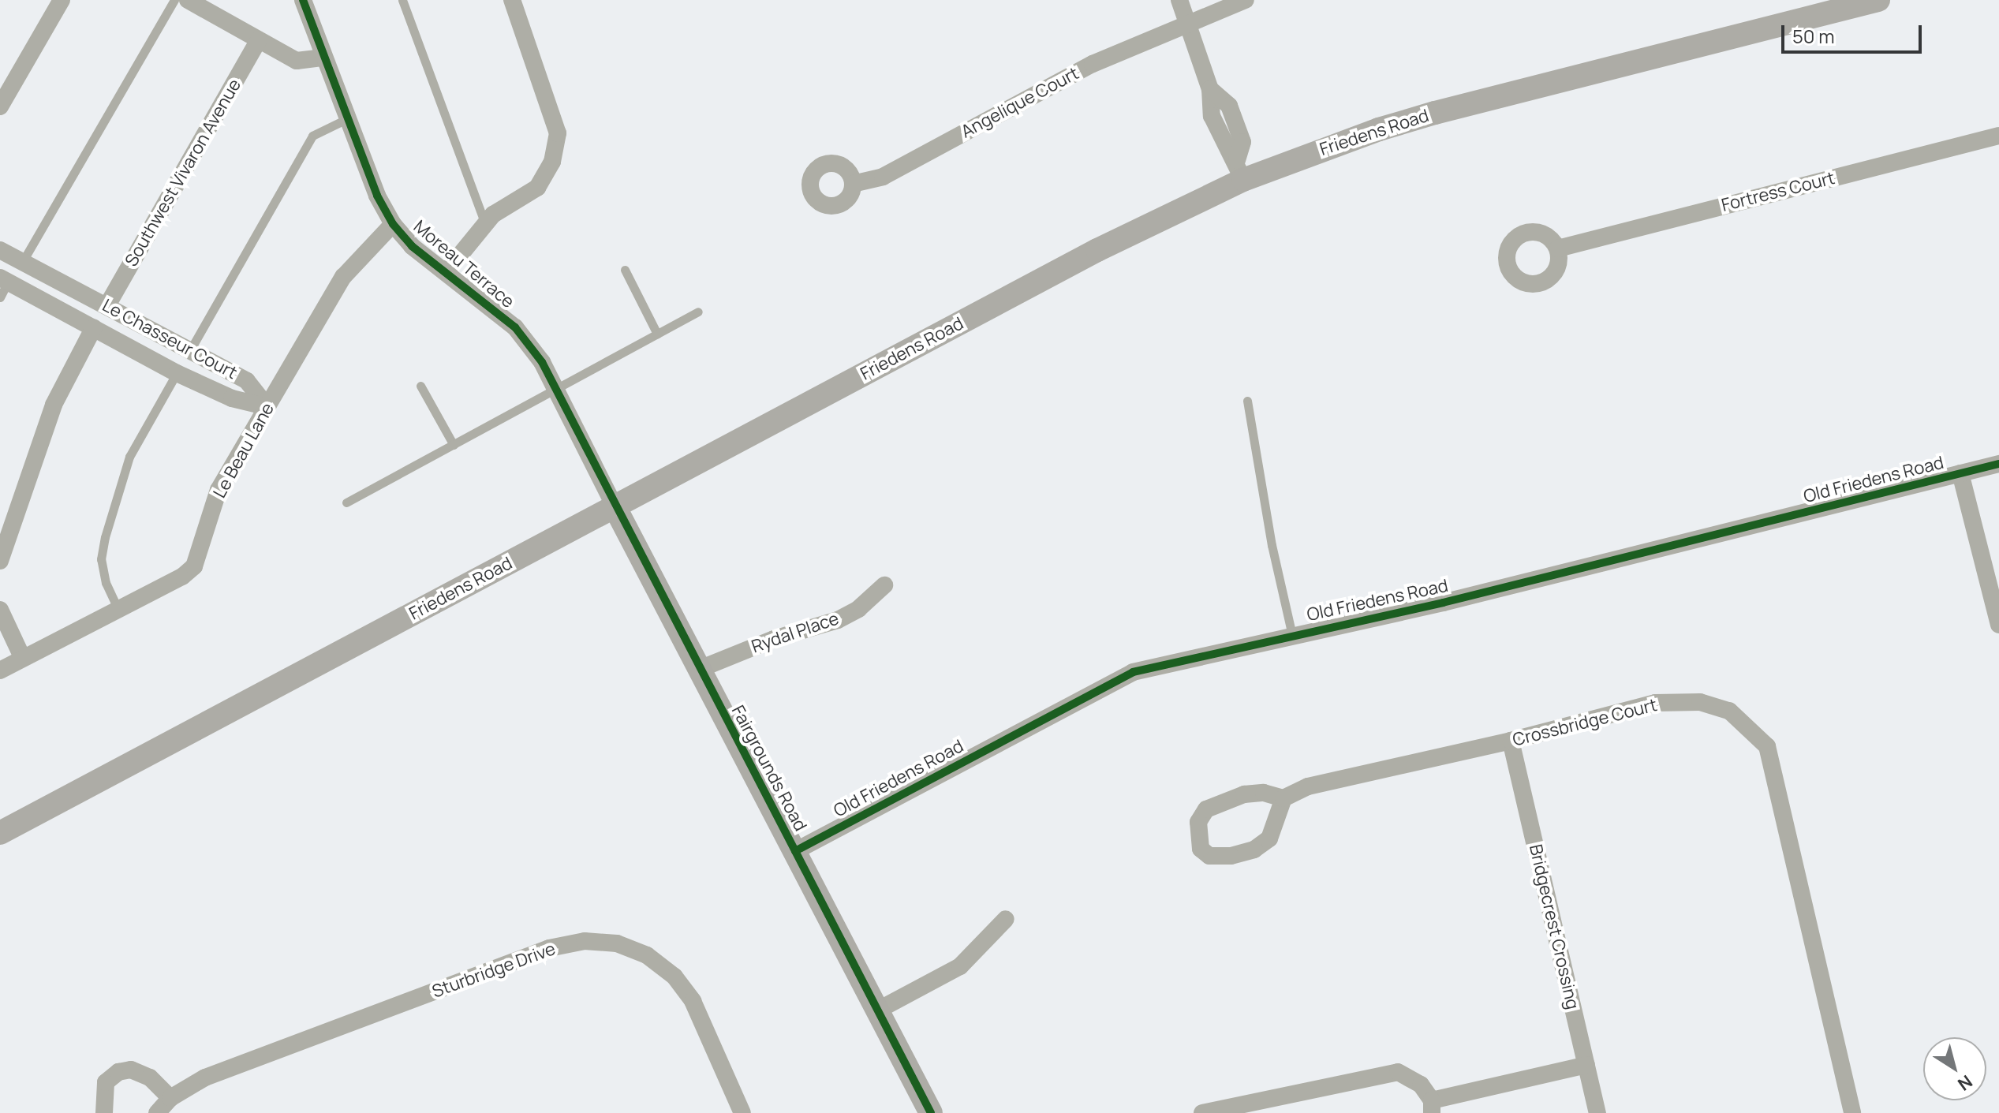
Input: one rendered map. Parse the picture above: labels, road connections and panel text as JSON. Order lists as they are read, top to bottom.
{
  "streets": {
    "main road": ["Friedens Road", "Fairgrounds Road"],
    "street": [
      "Angelique Court",
      "Southwest Vivaron Avenue",
      "Fortress Court",
      "Moreau Terrace",
      "Le Chasseur Court",
      "Le Beau Lane",
      "Old Friedens Road",
      "Rydal Place",
      "Crossbridge Court",
      "Bridgecrest Crossing",
      "Sturbridge Drive"
    ]
  },
  "crossings": [
    ["Friedens Road", "Moreau Terrace"],
    ["Friedens Road", "Fairgrounds Road"],
    ["Southwest Vivaron Avenue", "Le Chasseur Court"],
    ["Moreau Terrace", "Le Beau Lane"],
    ["Moreau Terrace", "Fairgrounds Road"],
    ["Le Chasseur Court", "Le Beau Lane"],
    ["Old Friedens Road", "Fairgrounds Road"],
    ["Rydal Place", "Fairgrounds Road"],
    ["Crossbridge Court", "Bridgecrest Crossing"]
  ],
  "scale_bar": "50 m",
  "north": "bottom right"
}
